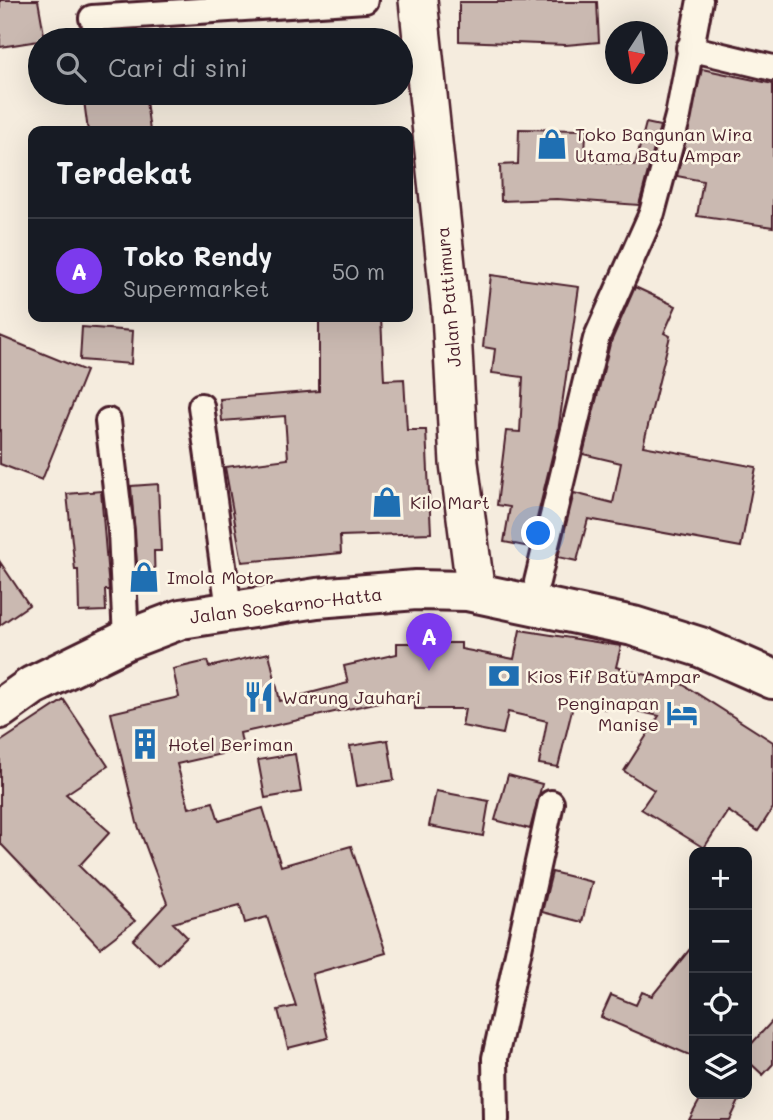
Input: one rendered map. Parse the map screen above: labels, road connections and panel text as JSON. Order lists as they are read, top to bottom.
{
  "streets": {
    "highway": ["Jalan Soekarno-Hatta"],
    "street": ["Jalan Pattimura"]
  },
  "crossings": [
    ["Jalan Pattimura", "Jalan Soekarno-Hatta"]
  ],
  "places": {
    "shop": ["Toko Bangunan Wira Utama Batu Ampar", "Kilo Mart", "Imola Motor"],
    "bank": ["Kios Fif Batu Ampar"],
    "restaurant": ["Warung Jauhari"],
    "hotel": ["Penginapan Manise"],
    "building": ["Hotel Beriman"]
  },
  "north": "bottom",
  "page": {
    "search": "Cari di sini",
    "heading": "Terdekat",
    "list": [
      {
        "mark": "A",
        "name": "Toko Rendy",
        "note": "Supermarket",
        "value": "50 m"
      }
    ],
    "pins": "A",
    "map_buttons": ["+", "−"]
  }
}
